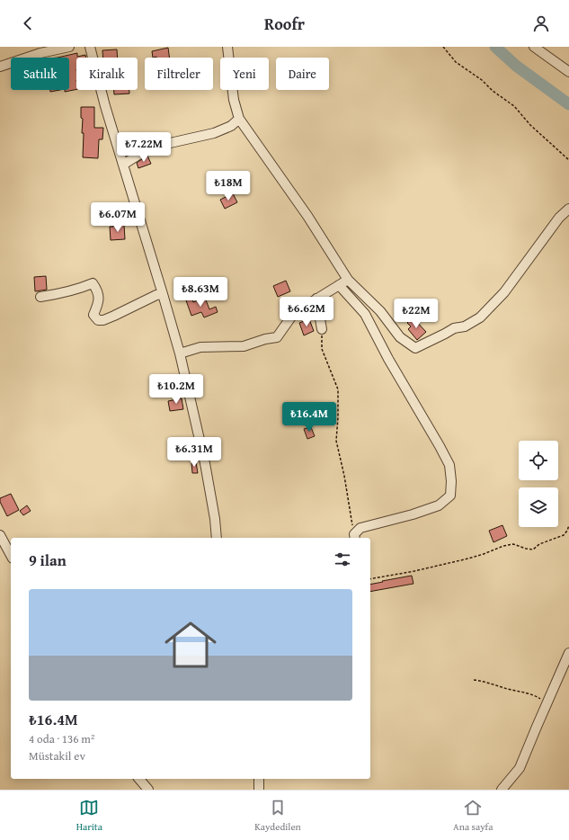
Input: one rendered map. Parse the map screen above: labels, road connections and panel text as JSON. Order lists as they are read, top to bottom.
{
  "page": {
    "header": "Roofr",
    "chip": [
      "Satılık",
      "Kiralık",
      "Filtreler",
      "Yeni",
      "Daire"
    ],
    "price": [
      "₺7.22M",
      "₺18M",
      "₺6.07M",
      "₺8.63M",
      "₺6.62M",
      "₺22M",
      "₺10.2M",
      "₺16.4M",
      "₺6.31M"
    ],
    "heading": "9 ilan",
    "list": [
      {
        "name": "₺16.4M",
        "note": "4 oda · 136 m² · Müstakil ev"
      }
    ],
    "tabs": ["Harita", "Kaydedilen", "Ana sayfa"]
  }
}
